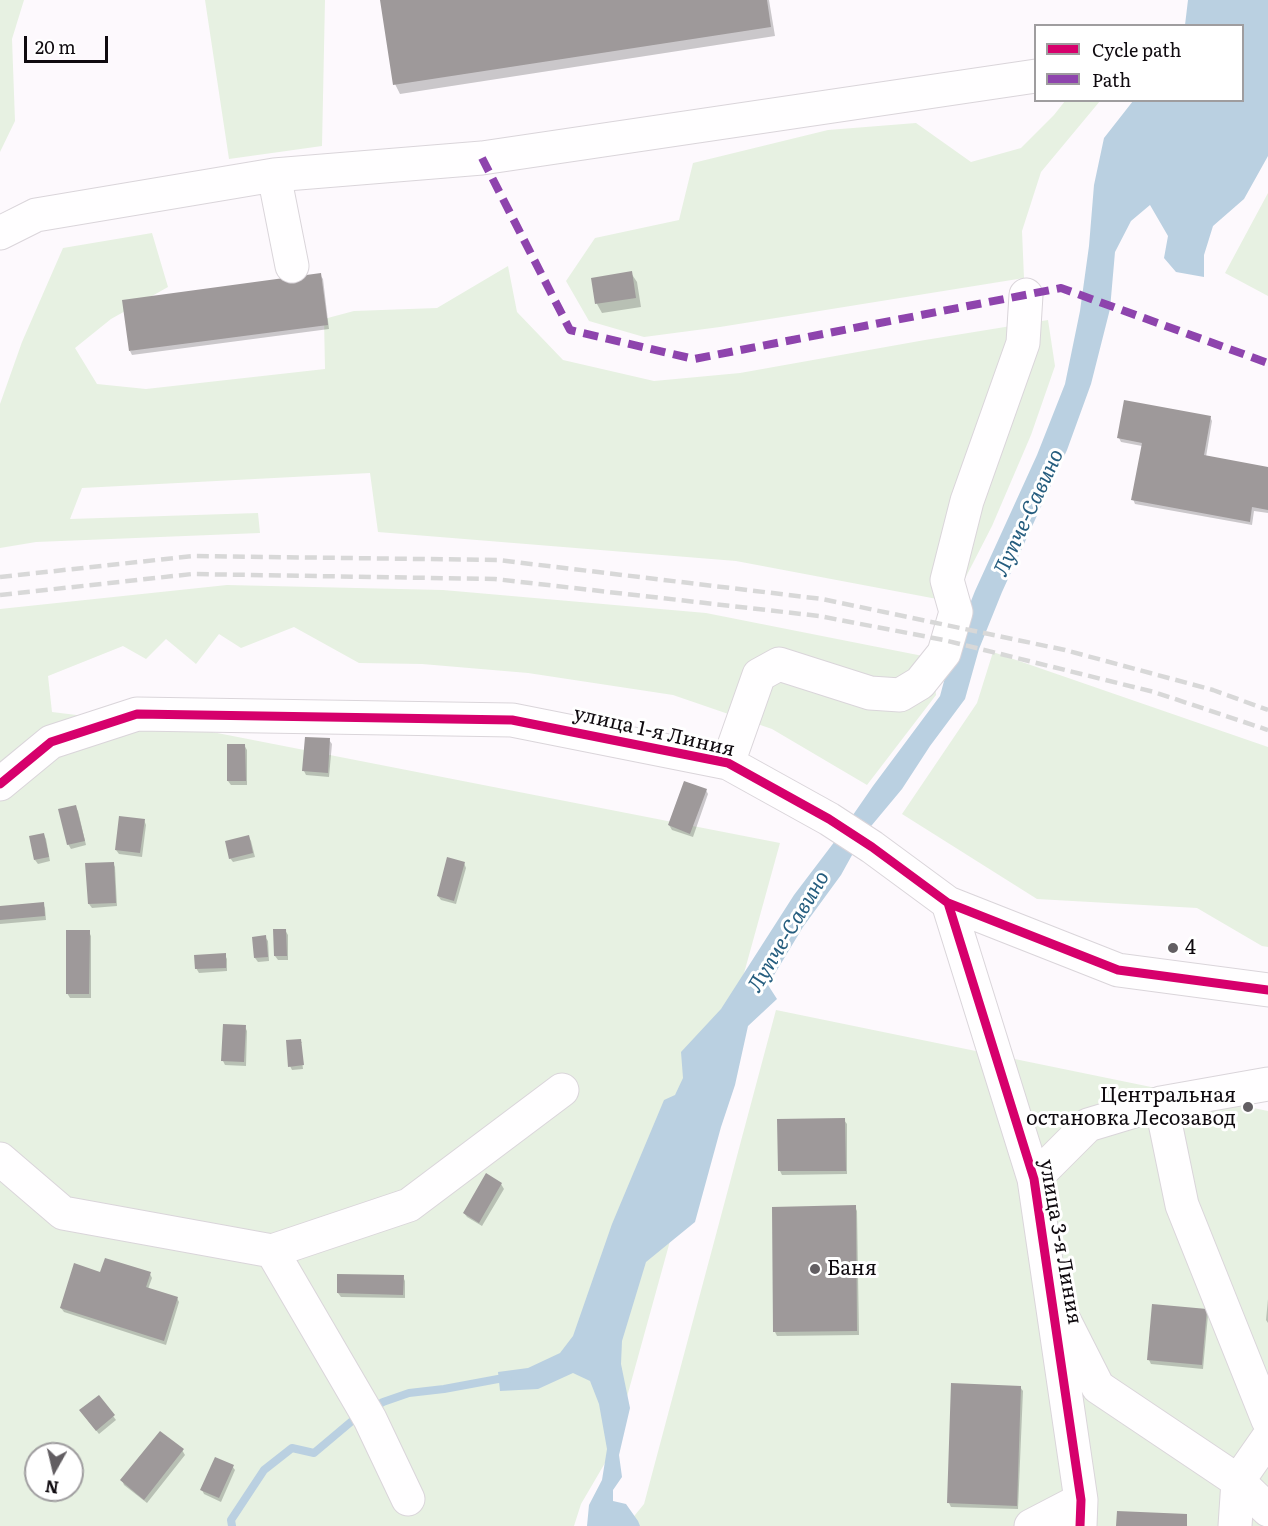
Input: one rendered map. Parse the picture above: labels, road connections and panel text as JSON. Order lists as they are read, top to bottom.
{
  "streets": {
    "street": ["улица 1-я Линия", "улица 3-я Линия"]
  },
  "crossings": [
    ["улица 1-я Линия", "улица 3-я Линия"]
  ],
  "water": ["Лупче-Савино"],
  "places": ["4", "Центральная остановка Лесозавод", "Баня"],
  "legend": ["Cycle path", "Path"],
  "scale_bar": "20 m",
  "north": "bottom"
}
